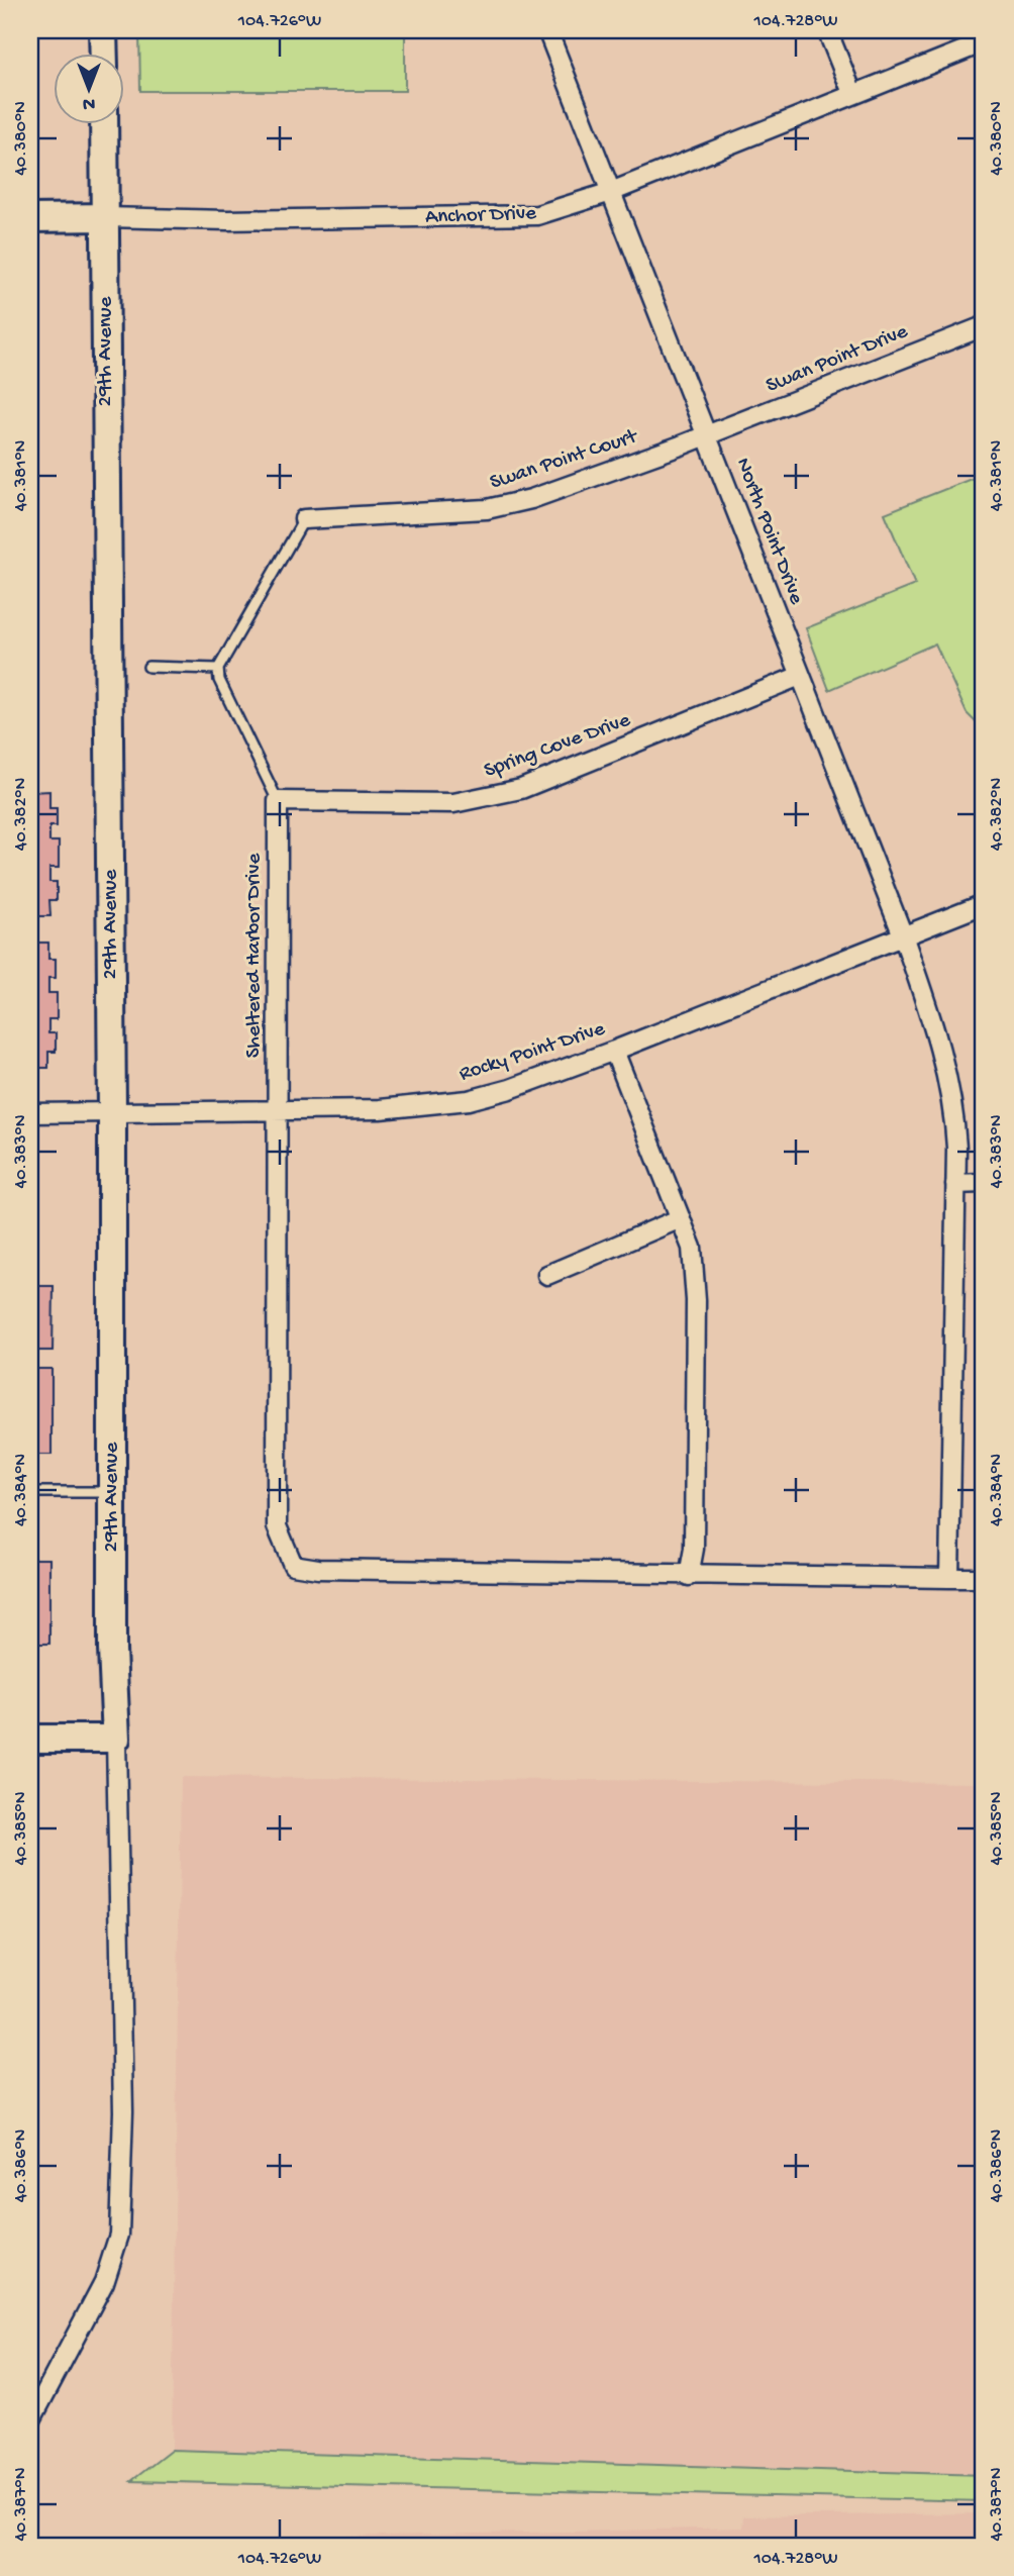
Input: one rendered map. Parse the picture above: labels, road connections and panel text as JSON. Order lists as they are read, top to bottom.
{
  "streets": {
    "street": [
      "Anchor Drive",
      "29th Avenue",
      "Swan Point Drive",
      "Swan Point Court",
      "North Point Drive",
      "Spring Cove Drive",
      "Sheltered Harbor Drive",
      "Rocky Point Drive"
    ]
  },
  "crossings": [
    ["Anchor Drive", "29th Avenue"],
    ["Anchor Drive", "North Point Drive"],
    ["29th Avenue", "Rocky Point Drive"],
    ["Swan Point Drive", "Swan Point Court"],
    ["Swan Point Drive", "North Point Drive"],
    ["Swan Point Court", "North Point Drive"],
    ["North Point Drive", "Spring Cove Drive"],
    ["North Point Drive", "Rocky Point Drive"],
    ["Spring Cove Drive", "Sheltered Harbor Drive"],
    ["Sheltered Harbor Drive", "Rocky Point Drive"]
  ],
  "north": "bottom",
  "coordinates": [
    "104.726°W",
    "104.728°W",
    "40.380°N",
    "40.381°N",
    "40.382°N",
    "40.383°N",
    "40.384°N",
    "40.385°N",
    "40.386°N",
    "40.387°N"
  ]
}
